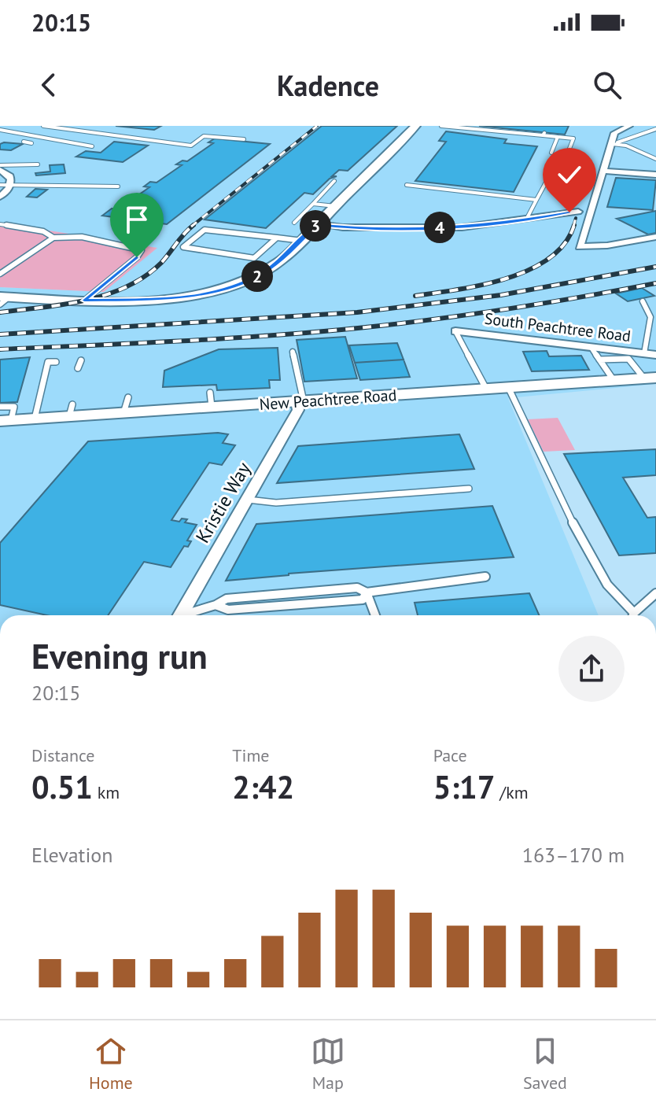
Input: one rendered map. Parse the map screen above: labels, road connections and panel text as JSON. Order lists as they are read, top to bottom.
{
  "streets": {
    "street": ["South Peachtree Road", "New Peachtree Road", "Kristie Way"]
  },
  "crossings": [
    ["New Peachtree Road", "Kristie Way"]
  ],
  "page": {
    "status": "20:15",
    "header": "Kadence",
    "pins": ["3", "4", "2"],
    "heading": ["Evening run", "20:15"],
    "stats": [
      ["Distance", "0.51 km"],
      ["Time", "2:42"],
      ["Pace", "5:17 /km"]
    ],
    "chart": ["Elevation", "163–170 m"],
    "tabs": ["Home", "Map", "Saved"]
  }
}
